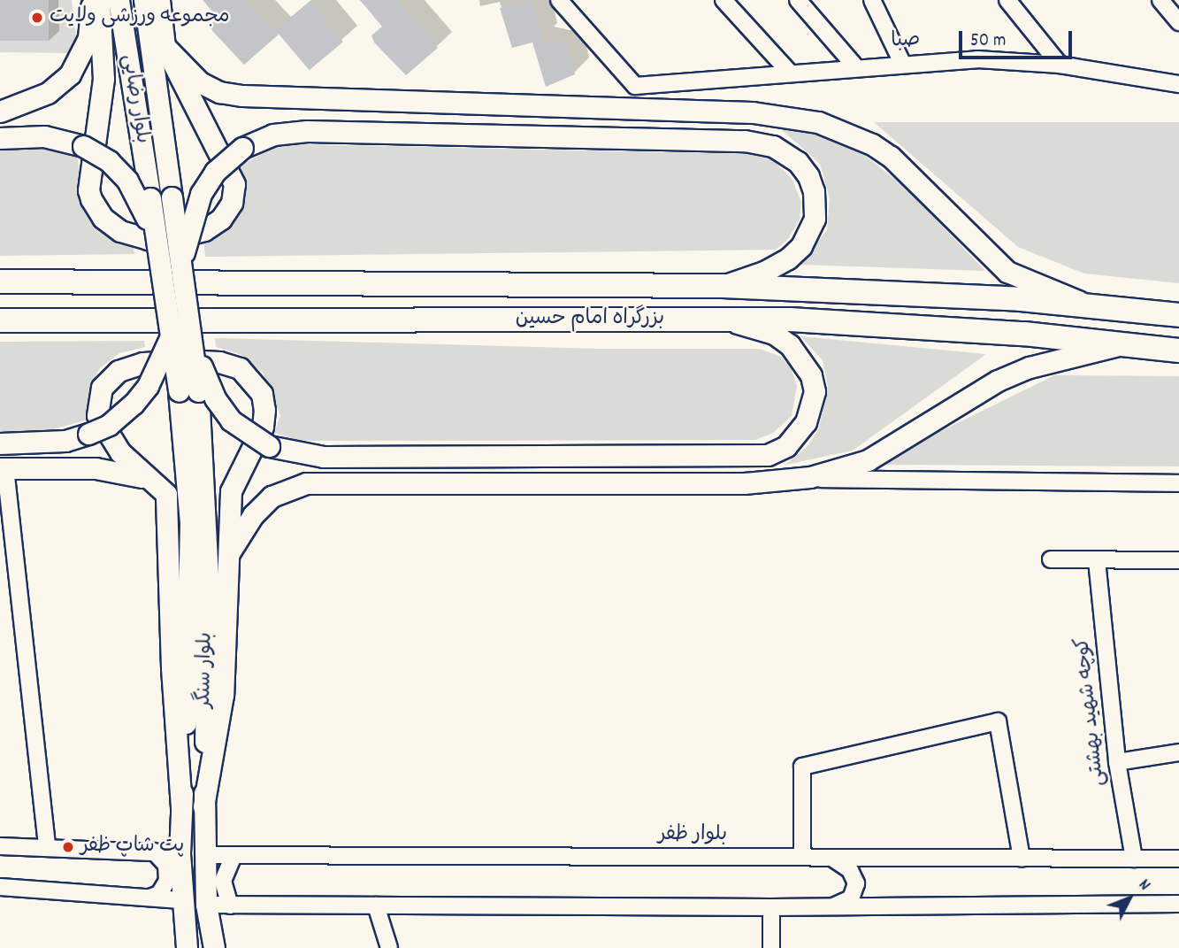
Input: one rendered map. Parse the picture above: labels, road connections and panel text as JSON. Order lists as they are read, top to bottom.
{
  "streets": {
    "highway": ["بزرگراه امام حسین"],
    "main road": ["بلوار رضایی", "بلوار سنگر"],
    "street": ["صبا", "کوچه شهید بهشتی", "بلوار ظفر"]
  },
  "crossings": [
    ["بلوار سنگر", "بلوار ظفر"],
    ["کوچه شهید بهشتی", "بلوار ظفر"]
  ],
  "places": ["مجموعه ورزشی ولایت", "پت شاپ ظفر"],
  "scale_bar": "50 m",
  "north": "top right"
}
